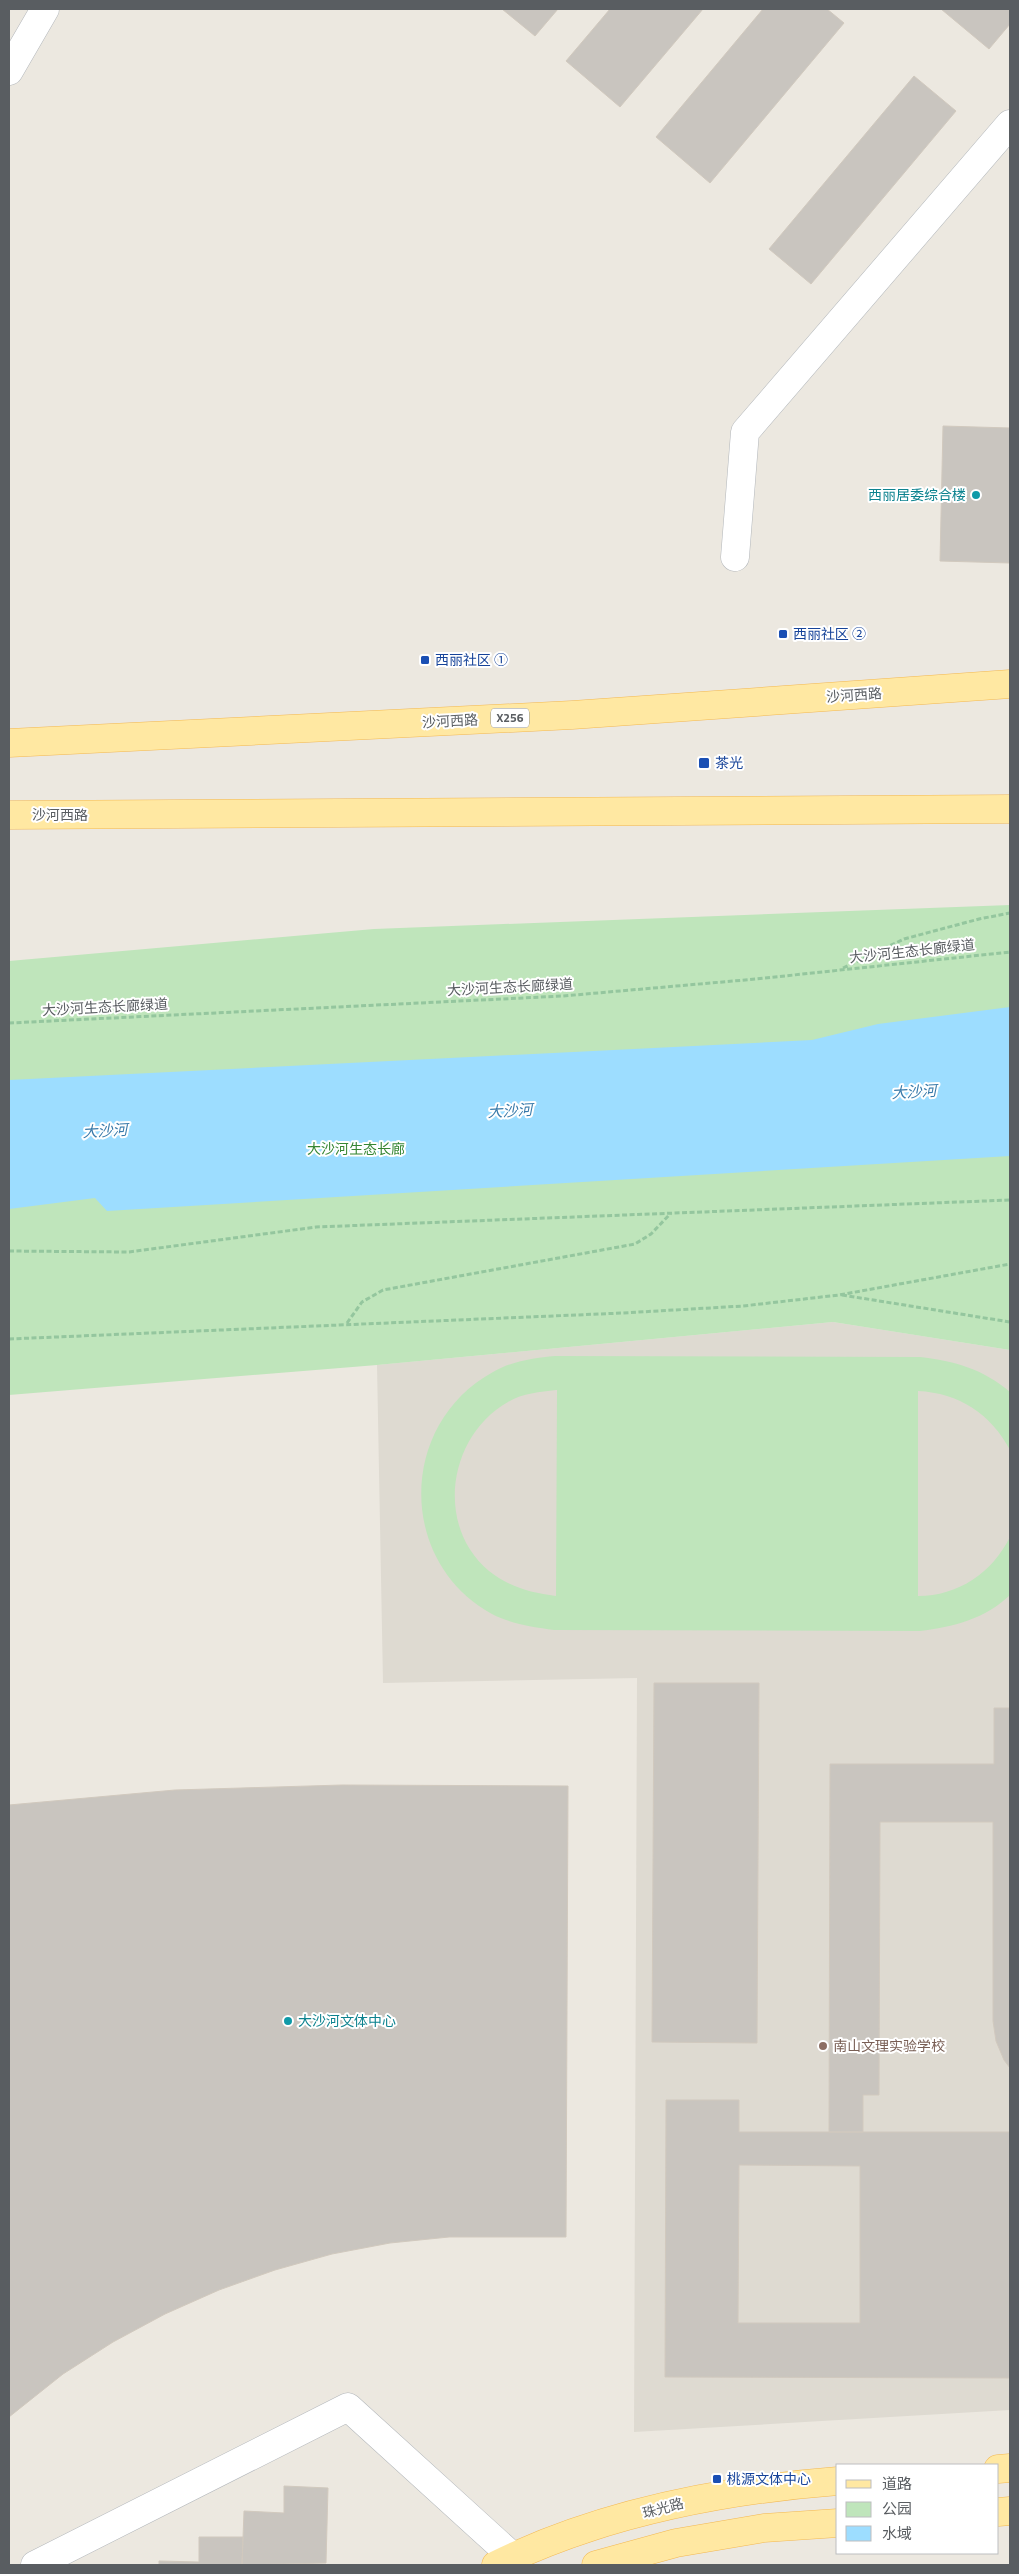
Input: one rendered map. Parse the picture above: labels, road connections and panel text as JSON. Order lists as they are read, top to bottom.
{
  "streets": {
    "main road": ["沙河西路", "X256", "珠光路"],
    "path": ["大沙河生态长廊绿道"]
  },
  "water": ["大沙河"],
  "parks": ["大沙河生态长廊"],
  "places": {
    "other": ["西丽居委综合楼", "大沙河文体中心", "南山文理实验学校"],
    "transit": [
      "西丽社区 ②",
      "西丽社区 ①",
      "茶光",
      "桃源文体中心"
    ]
  },
  "legend": ["道路", "公园", "水域"]
}
